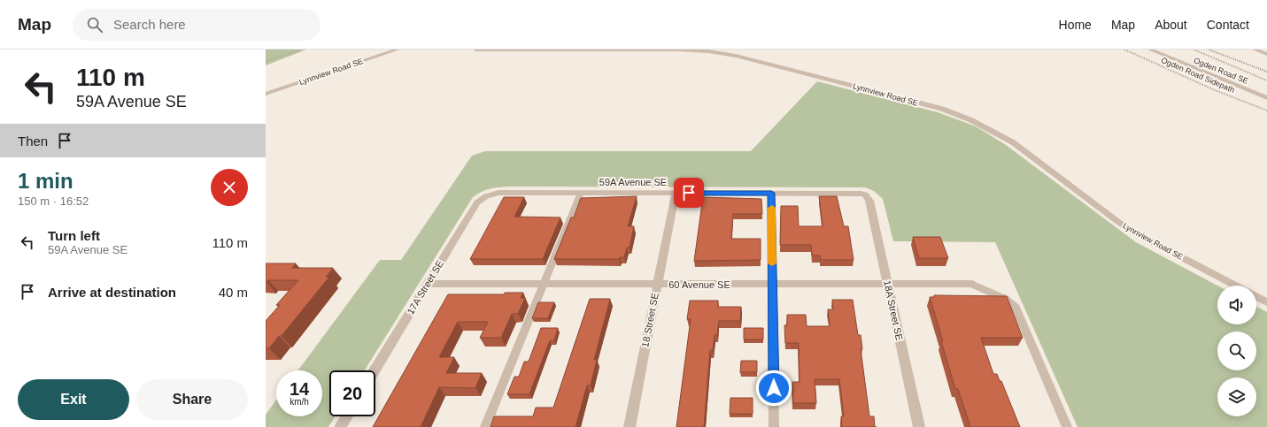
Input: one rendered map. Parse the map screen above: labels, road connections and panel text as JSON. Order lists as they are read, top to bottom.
{
  "streets": {
    "street": [
      "Ogden Road SE",
      "Lynnview Road SE",
      "59A Avenue SE",
      "60 Avenue SE",
      "17A Street SE",
      "18A Street SE",
      "18 Street SE"
    ],
    "path": ["Ogden Road Sidepath"]
  },
  "crossings": [
    ["59A Avenue SE", "17A Street SE"],
    ["59A Avenue SE", "18A Street SE"],
    ["59A Avenue SE", "18 Street SE"],
    ["60 Avenue SE", "17A Street SE"],
    ["60 Avenue SE", "18A Street SE"],
    ["60 Avenue SE", "18 Street SE"]
  ],
  "page": {
    "header": "Map",
    "search": "Search here",
    "nav": [
      "Home",
      "Map",
      "About",
      "Contact"
    ],
    "turn": ["110 m", "59A Avenue SE"],
    "then": "Then",
    "heading": ["1 min", "150 m · 16:52"],
    "list": [
      {
        "name": "Turn left",
        "note": "59A Avenue SE",
        "value": "110 m"
      },
      {
        "name": "Arrive at destination",
        "value": "40 m"
      }
    ],
    "speed": "14 km/h",
    "limit": "20",
    "buttons": ["Exit", "Share"]
  }
}
